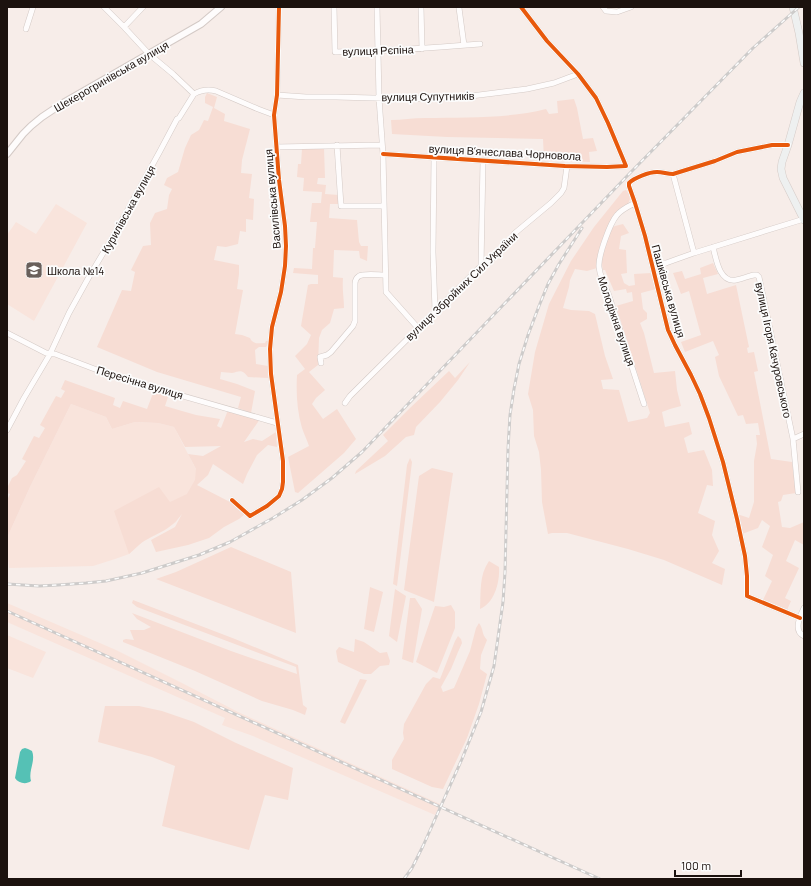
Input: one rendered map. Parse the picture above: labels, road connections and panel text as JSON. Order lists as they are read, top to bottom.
{
  "streets": {
    "street": [
      "вулиця Рєпіна",
      "Шекерогринівська вулиця",
      "вулиця Супутників",
      "вулиця Вʼячеслава Чорновола",
      "Василівська вулиця",
      "Курилівська вулиця",
      "вулиця Збройних Сил України",
      "Пашківська вулиця",
      "Молодіжна вулиця",
      "вулиця Ігоря Качуровського",
      "Пересічна вулиця"
    ]
  },
  "crossings": [
    ["вулиця Супутників", "вулиця Вʼячеслава Чорновола"],
    ["вулиця Супутників", "Василівська вулиця"],
    ["вулиця Вʼячеслава Чорновола", "вулиця Збройних Сил України"],
    ["Василівська вулиця", "Пересічна вулиця"],
    ["Курилівська вулиця", "Пересічна вулиця"],
    ["Пашківська вулиця", "Молодіжна вулиця"]
  ],
  "places": {
    "school or university": ["Школа №14"]
  },
  "scale_bar": "100 m"
}
